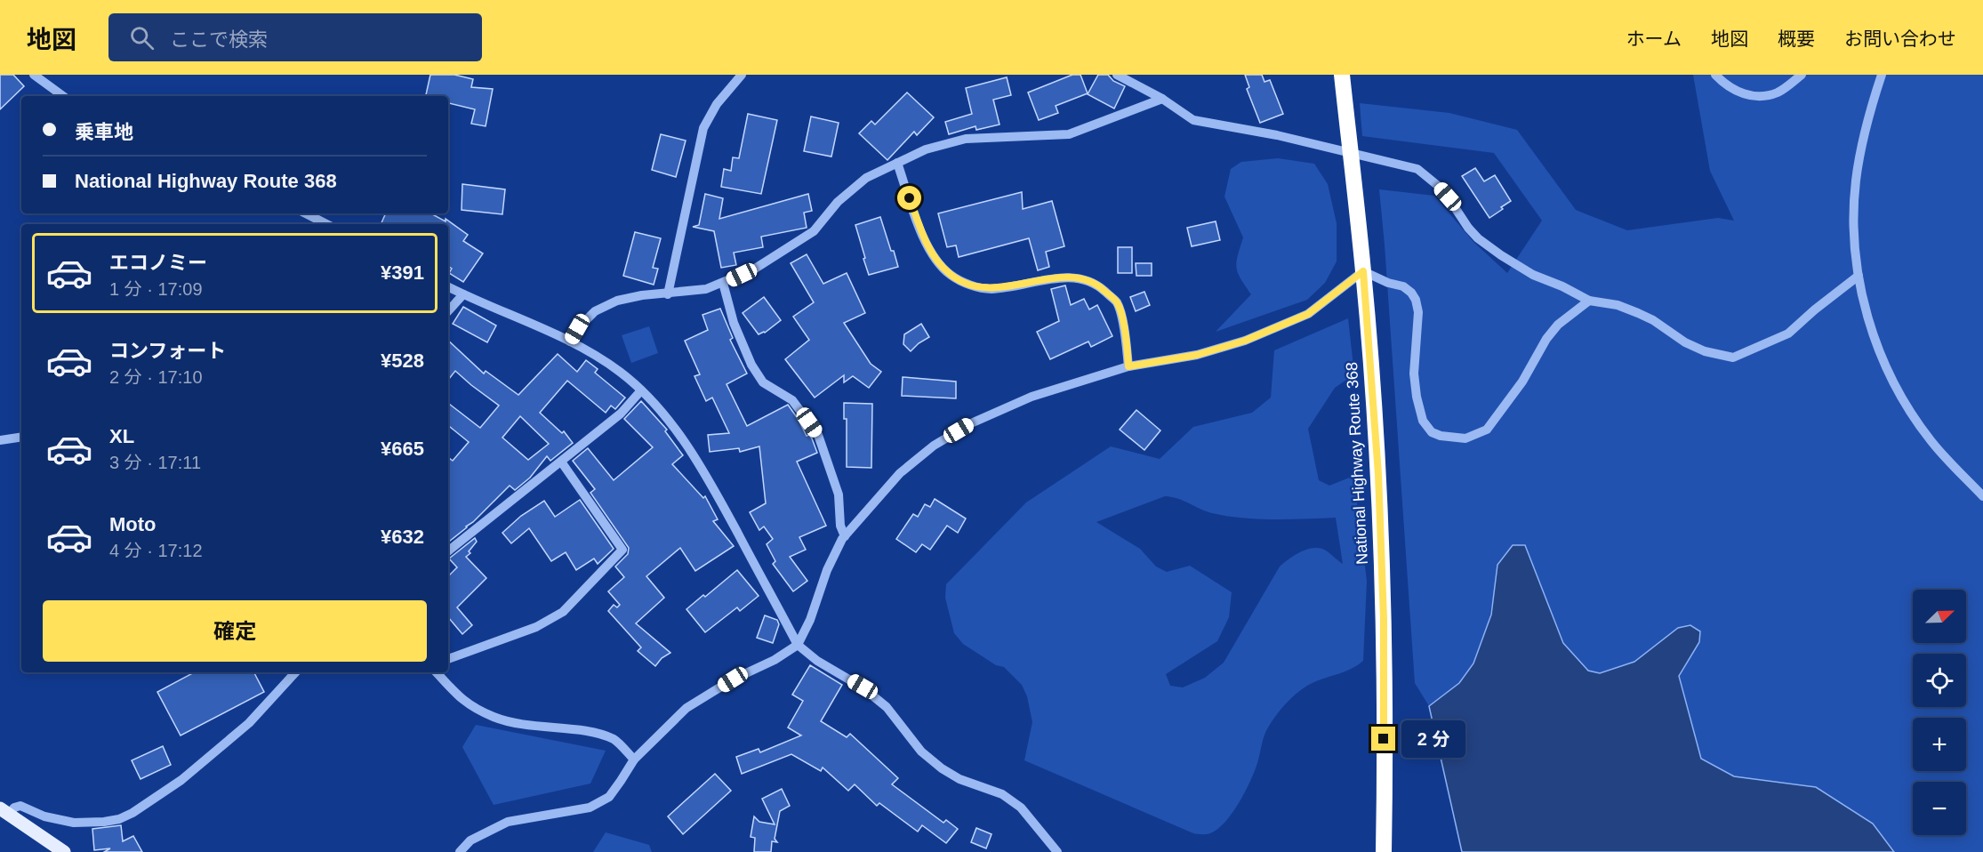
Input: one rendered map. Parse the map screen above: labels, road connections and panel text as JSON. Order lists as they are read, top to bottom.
{
  "streets": {
    "highway": ["National Highway Route 368"]
  },
  "north": "top right",
  "page": {
    "header": "地図",
    "search": "ここで検索",
    "nav": [
      "ホーム",
      "地図",
      "概要",
      "お問い合わせ"
    ],
    "banner": ["乗車地", "National Highway Route 368"],
    "list": [
      {
        "name": "エコノミー",
        "note": "1 分 · 17:09",
        "value": "¥391"
      },
      {
        "name": "コンフォート",
        "note": "2 分 · 17:10",
        "value": "¥528"
      },
      {
        "name": "XL",
        "note": "3 分 · 17:11",
        "value": "¥665"
      },
      {
        "name": "Moto",
        "note": "4 分 · 17:12",
        "value": "¥632"
      }
    ],
    "map_buttons": ["+", "−"],
    "buttons": "確定",
    "bubble": "2 分"
  }
}
